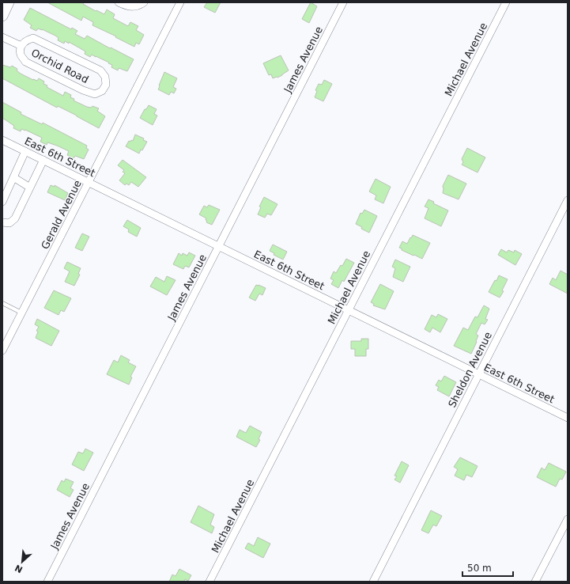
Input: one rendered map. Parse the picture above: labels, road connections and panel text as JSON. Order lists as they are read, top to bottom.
{
  "streets": {
    "street": [
      "James Avenue",
      "Michael Avenue",
      "Orchid Road",
      "East 6th Street",
      "Gerald Avenue",
      "Sheldon Avenue"
    ]
  },
  "crossings": [
    ["James Avenue", "East 6th Street"],
    ["Michael Avenue", "East 6th Street"],
    ["East 6th Street", "Gerald Avenue"],
    ["East 6th Street", "Sheldon Avenue"]
  ],
  "scale_bar": "50 m",
  "north": "bottom left"
}
